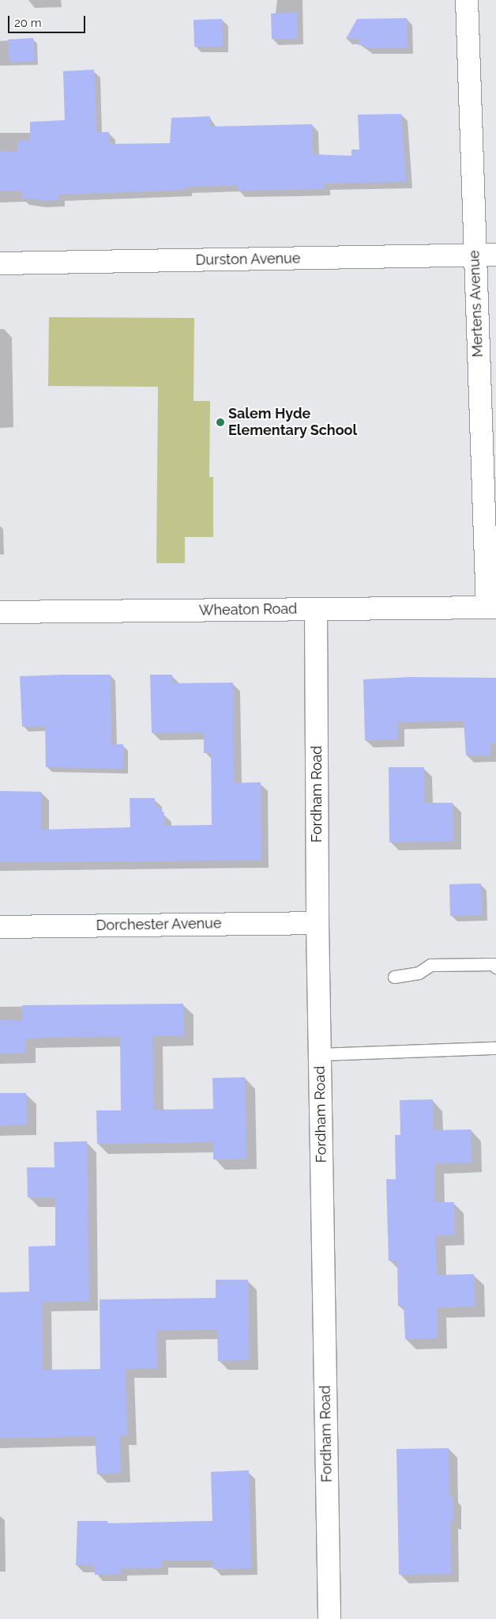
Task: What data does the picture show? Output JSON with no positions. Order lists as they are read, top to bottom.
{
  "streets": {
    "street": [
      "Durston Avenue",
      "Mertens Avenue",
      "Wheaton Road",
      "Fordham Road",
      "Dorchester Avenue"
    ]
  },
  "crossings": [
    ["Durston Avenue", "Mertens Avenue"],
    ["Mertens Avenue", "Wheaton Road"],
    ["Wheaton Road", "Fordham Road"],
    ["Fordham Road", "Dorchester Avenue"]
  ],
  "places": ["Salem Hyde Elementary School"],
  "scale_bar": "20 m"
}
